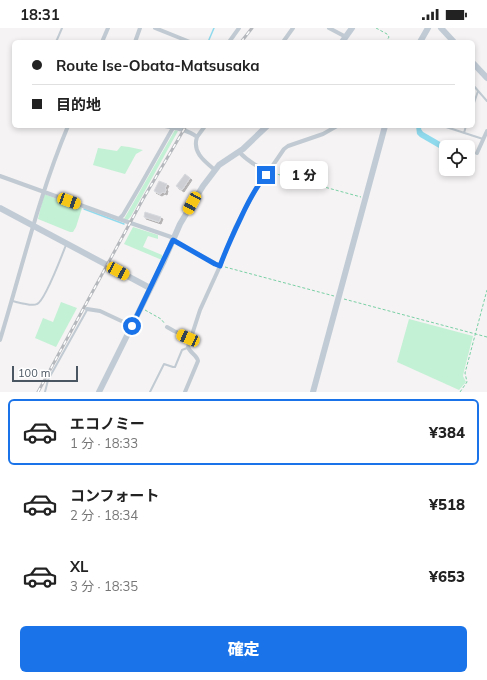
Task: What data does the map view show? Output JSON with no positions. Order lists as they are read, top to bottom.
{
  "scale_bar": "100 m",
  "page": {
    "status": "18:31",
    "banner": ["Route Ise-Obata-Matsusaka", "目的地"],
    "bubble": "1 分",
    "scale": "100 m",
    "list": [
      {
        "name": "エコノミー",
        "note": "1 分 · 18:33",
        "value": "¥384"
      },
      {
        "name": "コンフォート",
        "note": "2 分 · 18:34",
        "value": "¥518"
      },
      {
        "name": "XL",
        "note": "3 分 · 18:35",
        "value": "¥653"
      }
    ],
    "buttons": "確定"
  }
}
